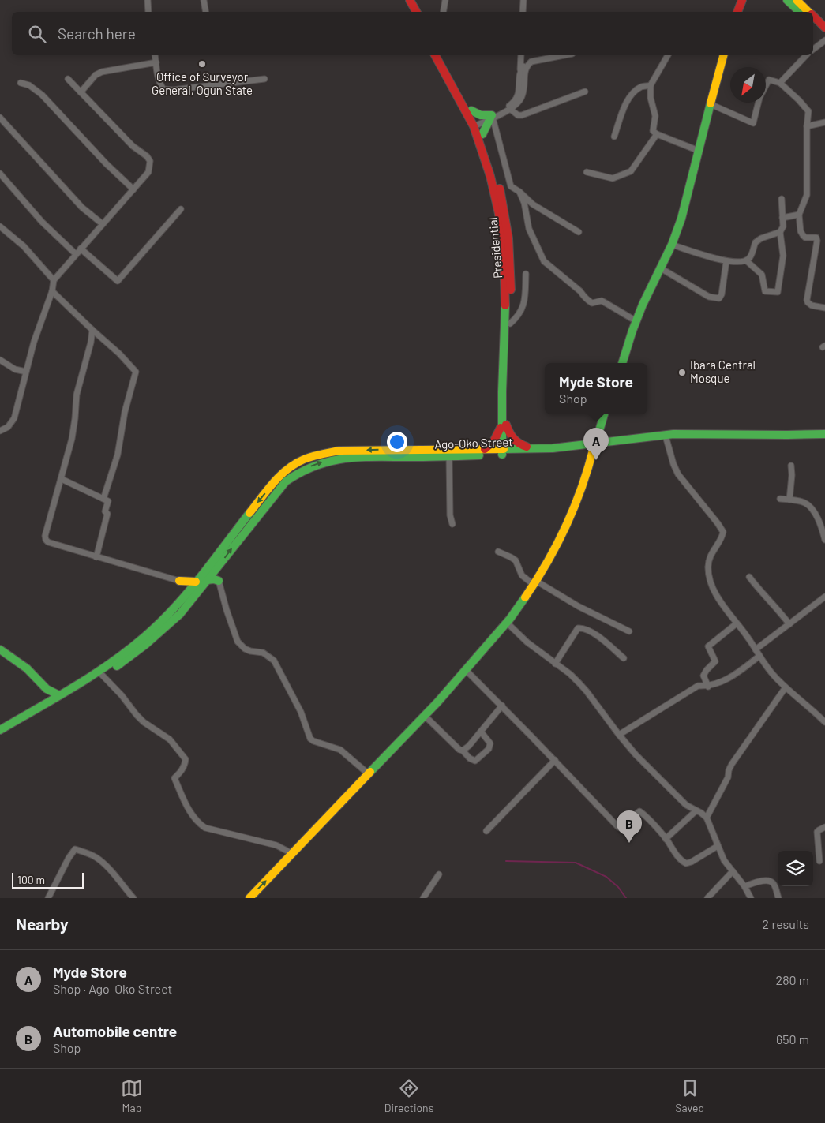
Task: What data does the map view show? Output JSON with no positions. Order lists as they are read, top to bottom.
{
  "streets": {
    "main road": ["Presidential", "Ago-Oko Street"]
  },
  "crossings": [
    ["Presidential", "Ago-Oko Street"]
  ],
  "places": ["Office of Surveyor General, Ogun State", "Ibara Central Mosque"],
  "scale_bar": "100 m",
  "north": "bottom left",
  "page": {
    "search": "Search here",
    "popup": ["Myde Store", "Shop"],
    "pins": ["A", "B"],
    "scale": "100 m",
    "heading": ["Nearby", "2 results"],
    "list": [
      {
        "mark": "A",
        "name": "Myde Store",
        "note": "Shop · Ago-Oko Street",
        "value": "280 m"
      },
      {
        "mark": "B",
        "name": "Automobile centre",
        "note": "Shop",
        "value": "650 m"
      }
    ],
    "nav": ["Map", "Directions", "Saved"]
  }
}
